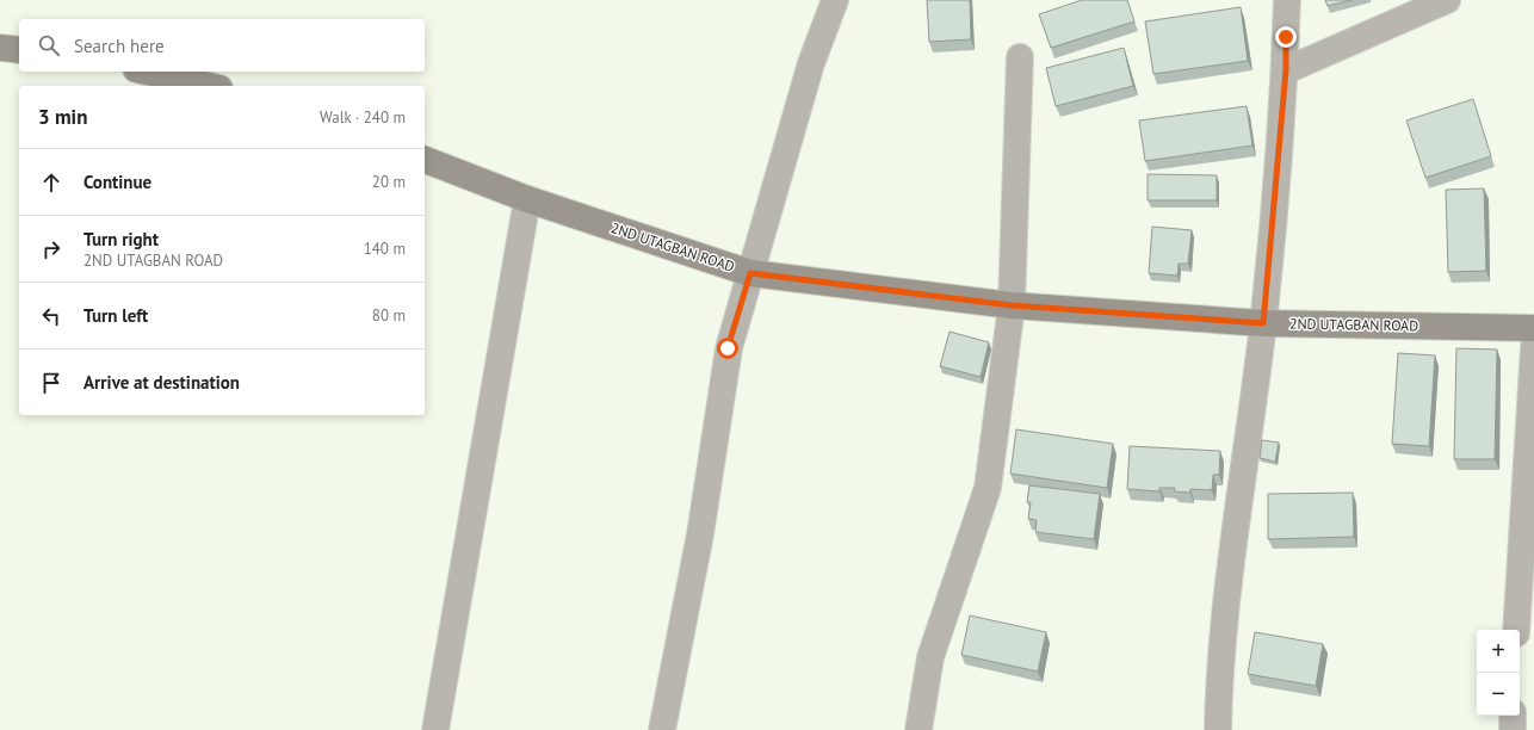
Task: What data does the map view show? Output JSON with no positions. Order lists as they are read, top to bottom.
{
  "streets": {
    "street": ["2ND UTAGBAN ROAD"]
  },
  "page": {
    "search": "Search here",
    "heading": ["3 min", "Walk · 240 m"],
    "list": [
      ["Continue", "20 m"],
      ["Turn right", "2ND UTAGBAN ROAD", "140 m"],
      ["Turn left", "80 m"],
      "Arrive at destination"
    ],
    "map_buttons": ["+", "−"]
  }
}
